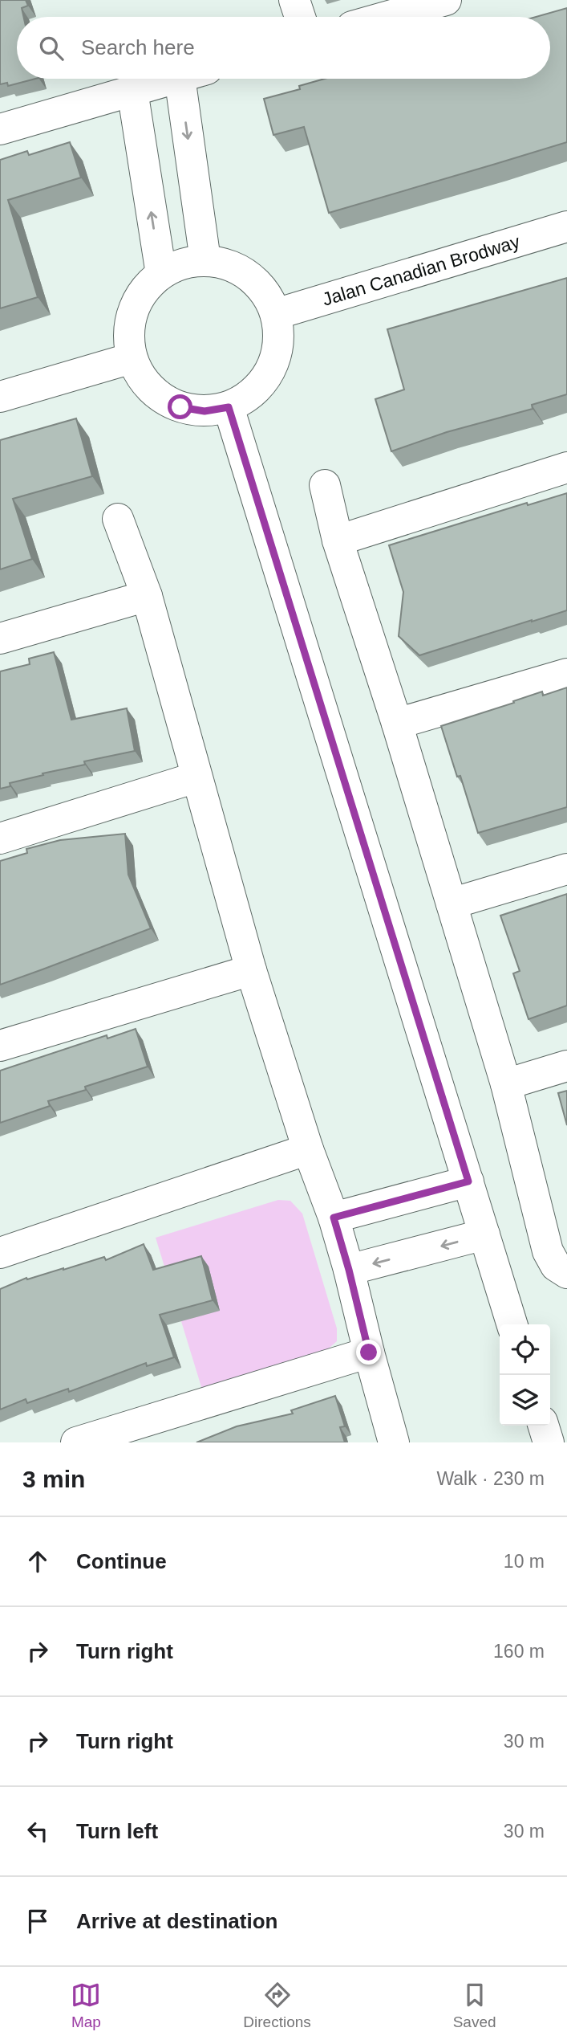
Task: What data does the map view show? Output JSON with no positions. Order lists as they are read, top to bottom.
{
  "streets": {
    "street": ["Jalan Canadian Brodway"]
  },
  "page": {
    "search": "Search here",
    "heading": ["3 min", "Walk · 230 m"],
    "list": [
      ["Continue", "10 m"],
      ["Turn right", "160 m"],
      ["Turn right", "30 m"],
      ["Turn left", "30 m"],
      "Arrive at destination"
    ],
    "nav": ["Map", "Directions", "Saved"]
  }
}
